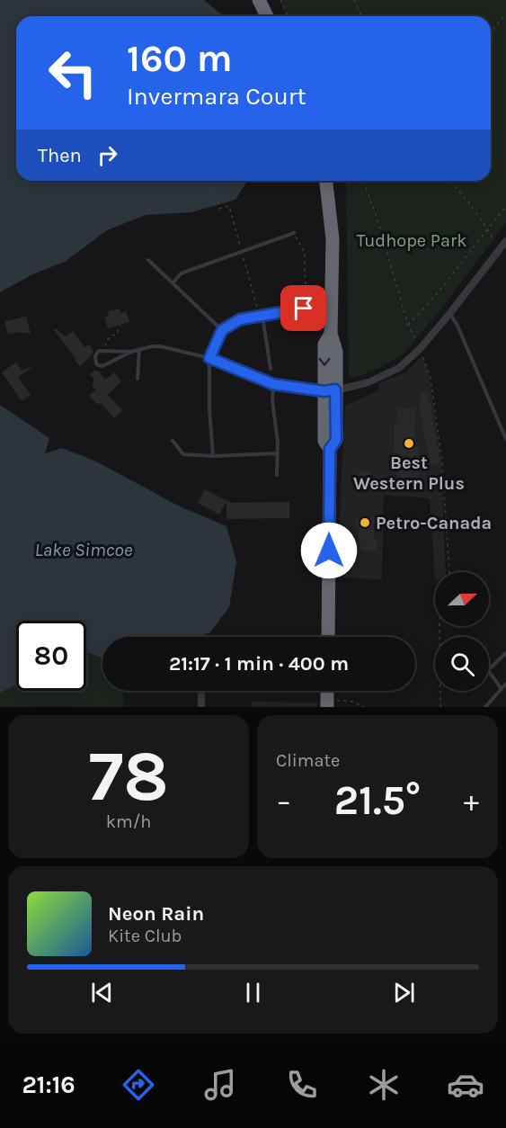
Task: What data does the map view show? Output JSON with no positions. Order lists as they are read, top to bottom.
{
  "water": ["Lake Simcoe"],
  "parks": ["Tudhope Park"],
  "places": ["Best Western Plus", "Petro-Canada"],
  "north": "right",
  "page": {
    "turn": ["160 m", "Invermara Court"],
    "then": "Then",
    "limit": "80",
    "trip": "21:17 · 1 min · 400 m",
    "tile": [
      ["78", "km/h"],
      "Climate"
    ],
    "heat": ["−", "21.5°", "+"],
    "song": ["Neon Rain", "Kite Club"],
    "tabs": "21:16"
  }
}
